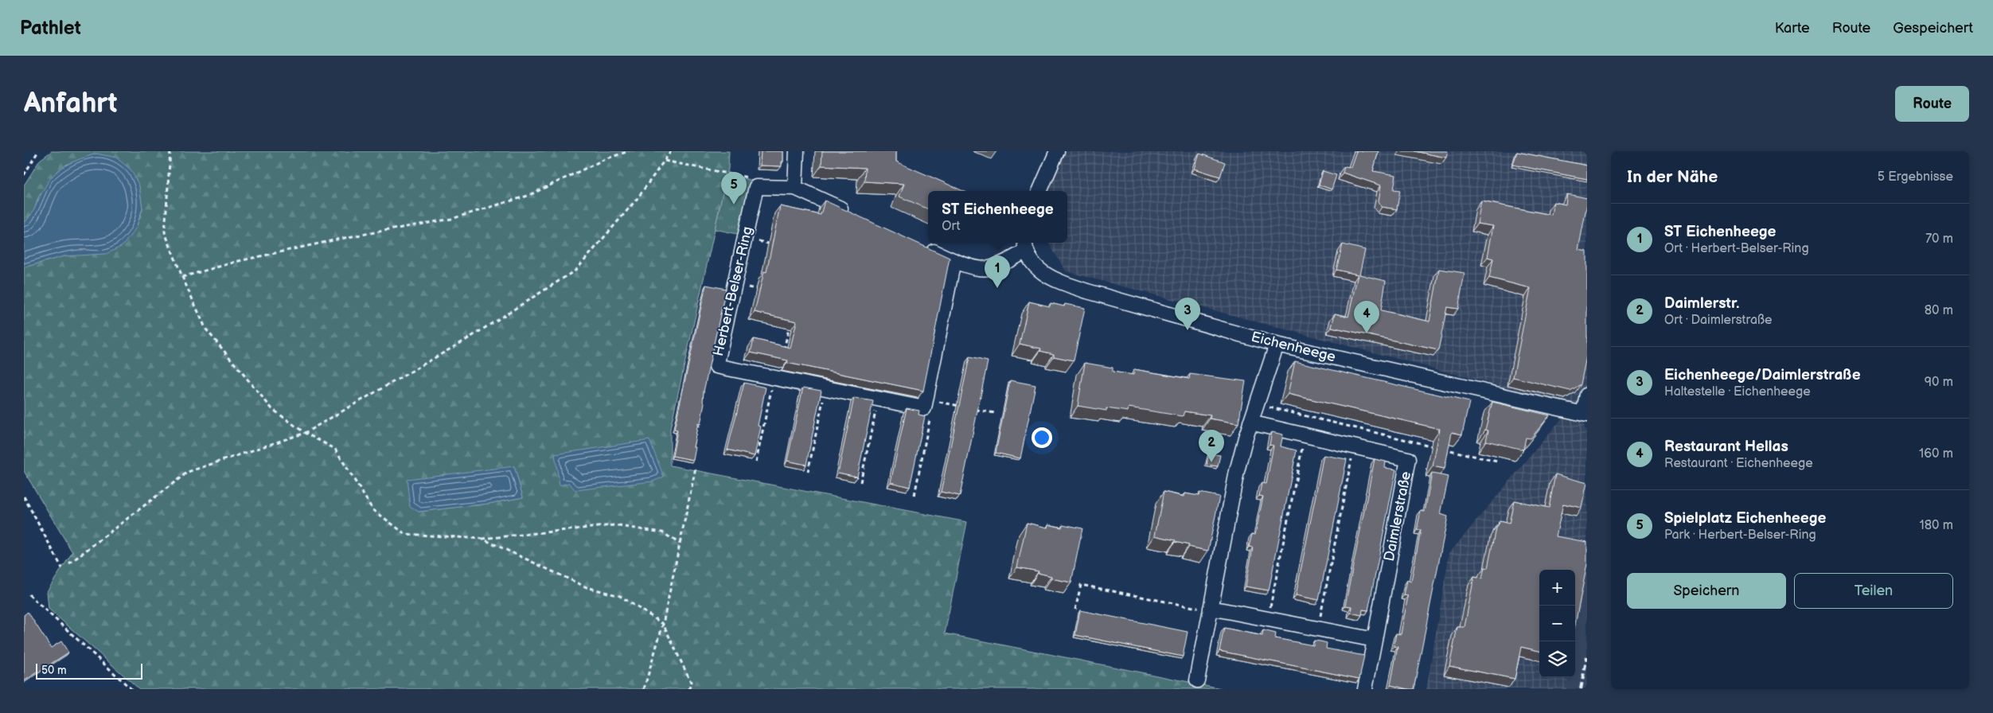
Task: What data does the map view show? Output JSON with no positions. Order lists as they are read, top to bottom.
{
  "streets": {
    "street": ["Herbert-Belser-Ring", "Eichenheege", "Daimlerstraße"]
  },
  "scale_bar": "50 m",
  "page": {
    "header": "Pathlet",
    "nav": ["Karte", "Route", "Gespeichert"],
    "buttons": [
      "Route",
      ["Speichern", "Teilen"]
    ],
    "title": "Anfahrt",
    "heading": ["In der Nähe", "5 Ergebnisse"],
    "pins": [
      "5",
      "1",
      "3",
      "4",
      "2"
    ],
    "popup": ["ST Eichenheege", "Ort"],
    "list": [
      {
        "mark": "1",
        "name": "ST Eichenheege",
        "note": "Ort · Herbert-Belser-Ring",
        "value": "70 m"
      },
      {
        "mark": "2",
        "name": "Daimlerstr.",
        "note": "Ort · Daimlerstraße",
        "value": "80 m"
      },
      {
        "mark": "3",
        "name": "Eichenheege/Daimlerstraße",
        "note": "Haltestelle · Eichenheege",
        "value": "90 m"
      },
      {
        "mark": "4",
        "name": "Restaurant Hellas",
        "note": "Restaurant · Eichenheege",
        "value": "160 m"
      },
      {
        "mark": "5",
        "name": "Spielplatz Eichenheege",
        "note": "Park · Herbert-Belser-Ring",
        "value": "180 m"
      }
    ],
    "map_buttons": ["+", "−"],
    "scale": "50 m"
  }
}
